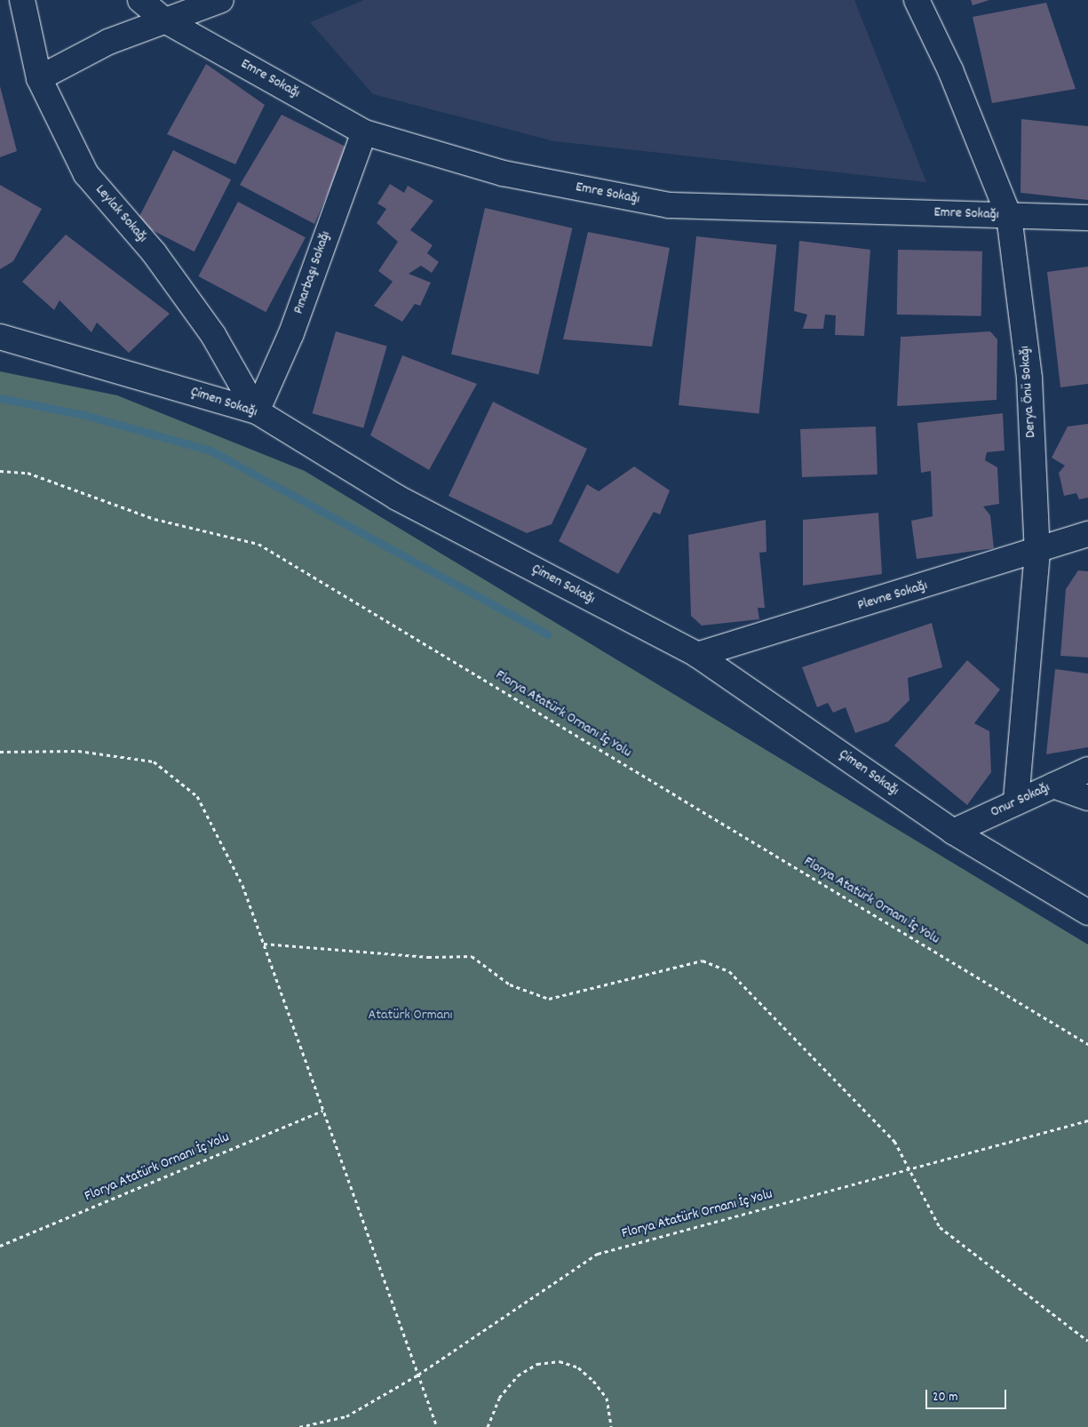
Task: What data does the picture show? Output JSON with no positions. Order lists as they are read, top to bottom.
{
  "streets": {
    "street": [
      "Emre Sokağı",
      "Leylak Sokağı",
      "Pınarbaşı Sokağı",
      "Derya Önü Sokağı",
      "Çimen Sokağı",
      "Plevne Sokağı",
      "Onur Sokağı"
    ],
    "path": ["Florya Atatürk Ornanı İç Yolu"]
  },
  "crossings": [
    ["Emre Sokağı", "Pınarbaşı Sokağı"],
    ["Emre Sokağı", "Derya Önü Sokağı"],
    ["Leylak Sokağı", "Pınarbaşı Sokağı"],
    ["Leylak Sokağı", "Çimen Sokağı"],
    ["Pınarbaşı Sokağı", "Çimen Sokağı"],
    ["Derya Önü Sokağı", "Plevne Sokağı"],
    ["Derya Önü Sokağı", "Onur Sokağı"],
    ["Çimen Sokağı", "Plevne Sokağı"],
    ["Çimen Sokağı", "Onur Sokağı"]
  ],
  "parks": ["Atatürk Ormanı"],
  "scale_bar": "20 m"
}
